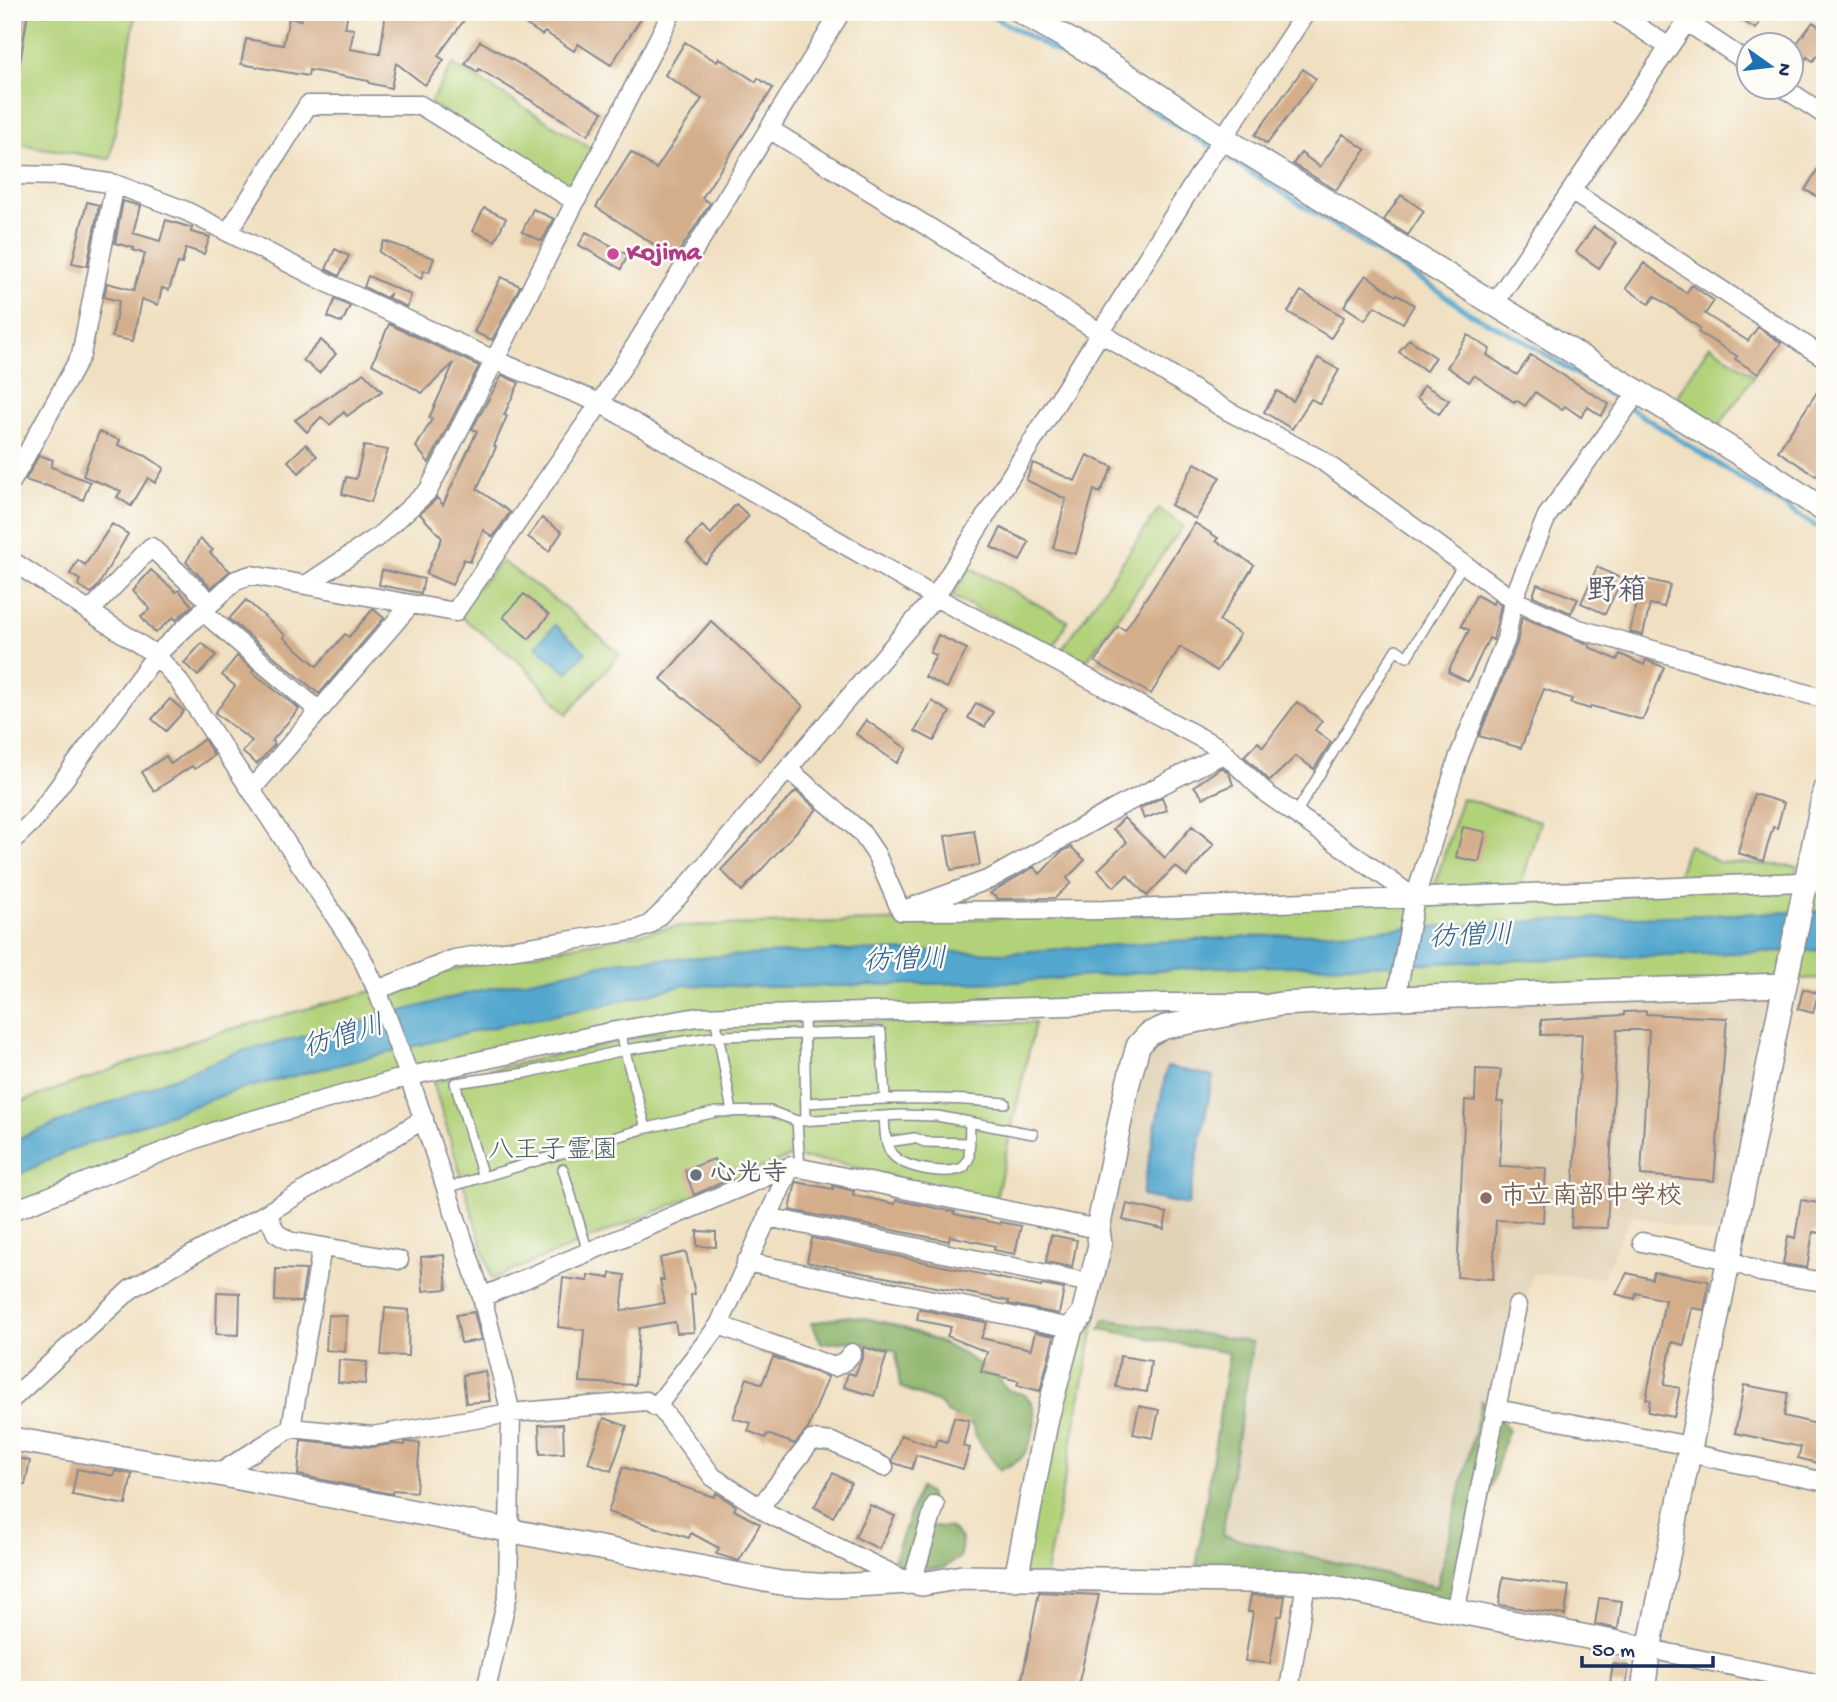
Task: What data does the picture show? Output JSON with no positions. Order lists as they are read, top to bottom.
{
  "districts": ["野箱"],
  "water": ["彷僧川"],
  "parks": ["八王子霊園"],
  "places": ["Kojima", "心光寺", "市立南部中学校"],
  "scale_bar": "50 m",
  "north": "right"
}
